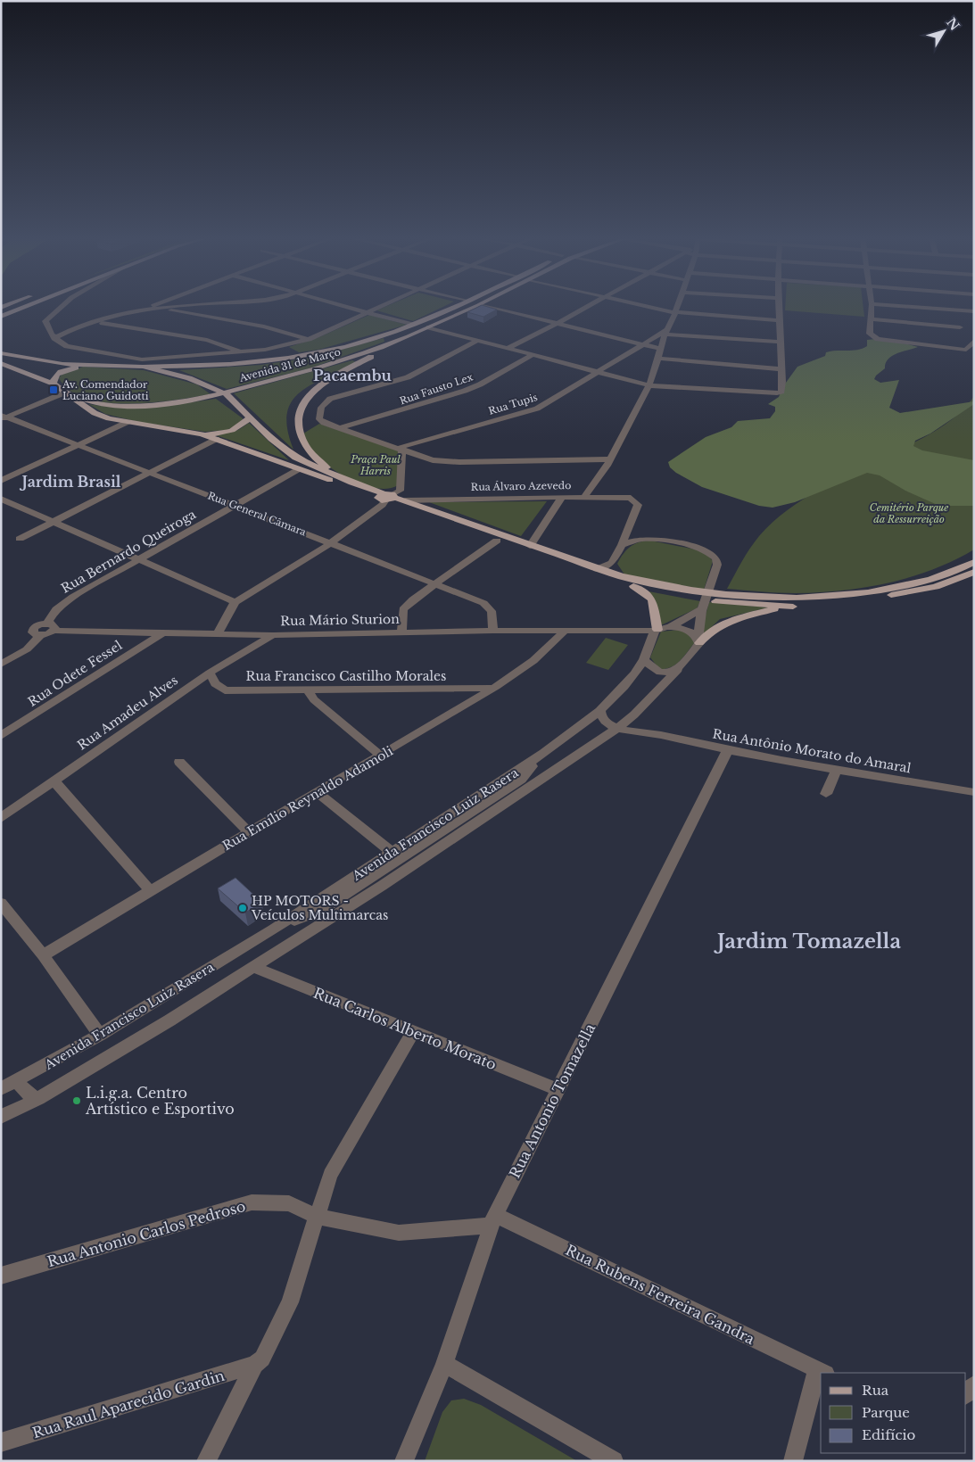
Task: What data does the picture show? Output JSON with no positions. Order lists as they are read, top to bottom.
{
  "streets": {
    "main road": ["Avenida 31 de Março"],
    "street": [
      "Rua Fausto Lex",
      "Rua Tupis",
      "Rua Álvaro Azevedo",
      "Rua General Câmara",
      "Rua Bernardo Queiroga",
      "Rua Mário Sturion",
      "Rua Odete Fessel",
      "Rua Francisco Castilho Morales",
      "Rua Amadeu Alves",
      "Rua Antônio Morato do Amaral",
      "Rua Emílio Reynaldo Adamoli",
      "Avenida Francisco Luiz Rasera",
      "Rua Carlos Alberto Morato",
      "Rua Antonio Tomazella",
      "Rua Antonio Carlos Pedroso",
      "Rua Rubens Ferreira Gandra",
      "Rua Raul Aparecido Gardin"
    ]
  },
  "crossings": [
    ["Rua General Câmara", "Rua Bernardo Queiroga"],
    ["Rua General Câmara", "Rua Mário Sturion"],
    ["Rua Bernardo Queiroga", "Rua Mário Sturion"],
    ["Rua Mário Sturion", "Rua Odete Fessel"],
    ["Rua Mário Sturion", "Rua Amadeu Alves"],
    ["Rua Mário Sturion", "Rua Emílio Reynaldo Adamoli"],
    ["Rua Mário Sturion", "Avenida Francisco Luiz Rasera"],
    ["Rua Francisco Castilho Morales", "Rua Amadeu Alves"],
    ["Rua Francisco Castilho Morales", "Rua Emílio Reynaldo Adamoli"],
    ["Rua Antônio Morato do Amaral", "Avenida Francisco Luiz Rasera"],
    ["Rua Antônio Morato do Amaral", "Rua Antonio Tomazella"],
    ["Avenida Francisco Luiz Rasera", "Rua Carlos Alberto Morato"],
    ["Rua Carlos Alberto Morato", "Rua Antonio Tomazella"],
    ["Rua Antonio Tomazella", "Rua Antonio Carlos Pedroso"],
    ["Rua Antonio Tomazella", "Rua Rubens Ferreira Gandra"],
    ["Rua Antonio Carlos Pedroso", "Rua Rubens Ferreira Gandra"]
  ],
  "districts": ["Pacaembu", "Jardim Brasil", "Jardim Tomazella"],
  "parks": ["Praça Paul Harris", "Cemitério Parque da Ressurreição"],
  "places": {
    "transit": ["Av. Comendador Luciano Guidotti"],
    "other": ["HP MOTORS - Veículos Multimarcas", "L.i.g.a. Centro Artístico e Esportivo"]
  },
  "legend": ["Rua", "Parque", "Edifício"],
  "north": "top right"
}
